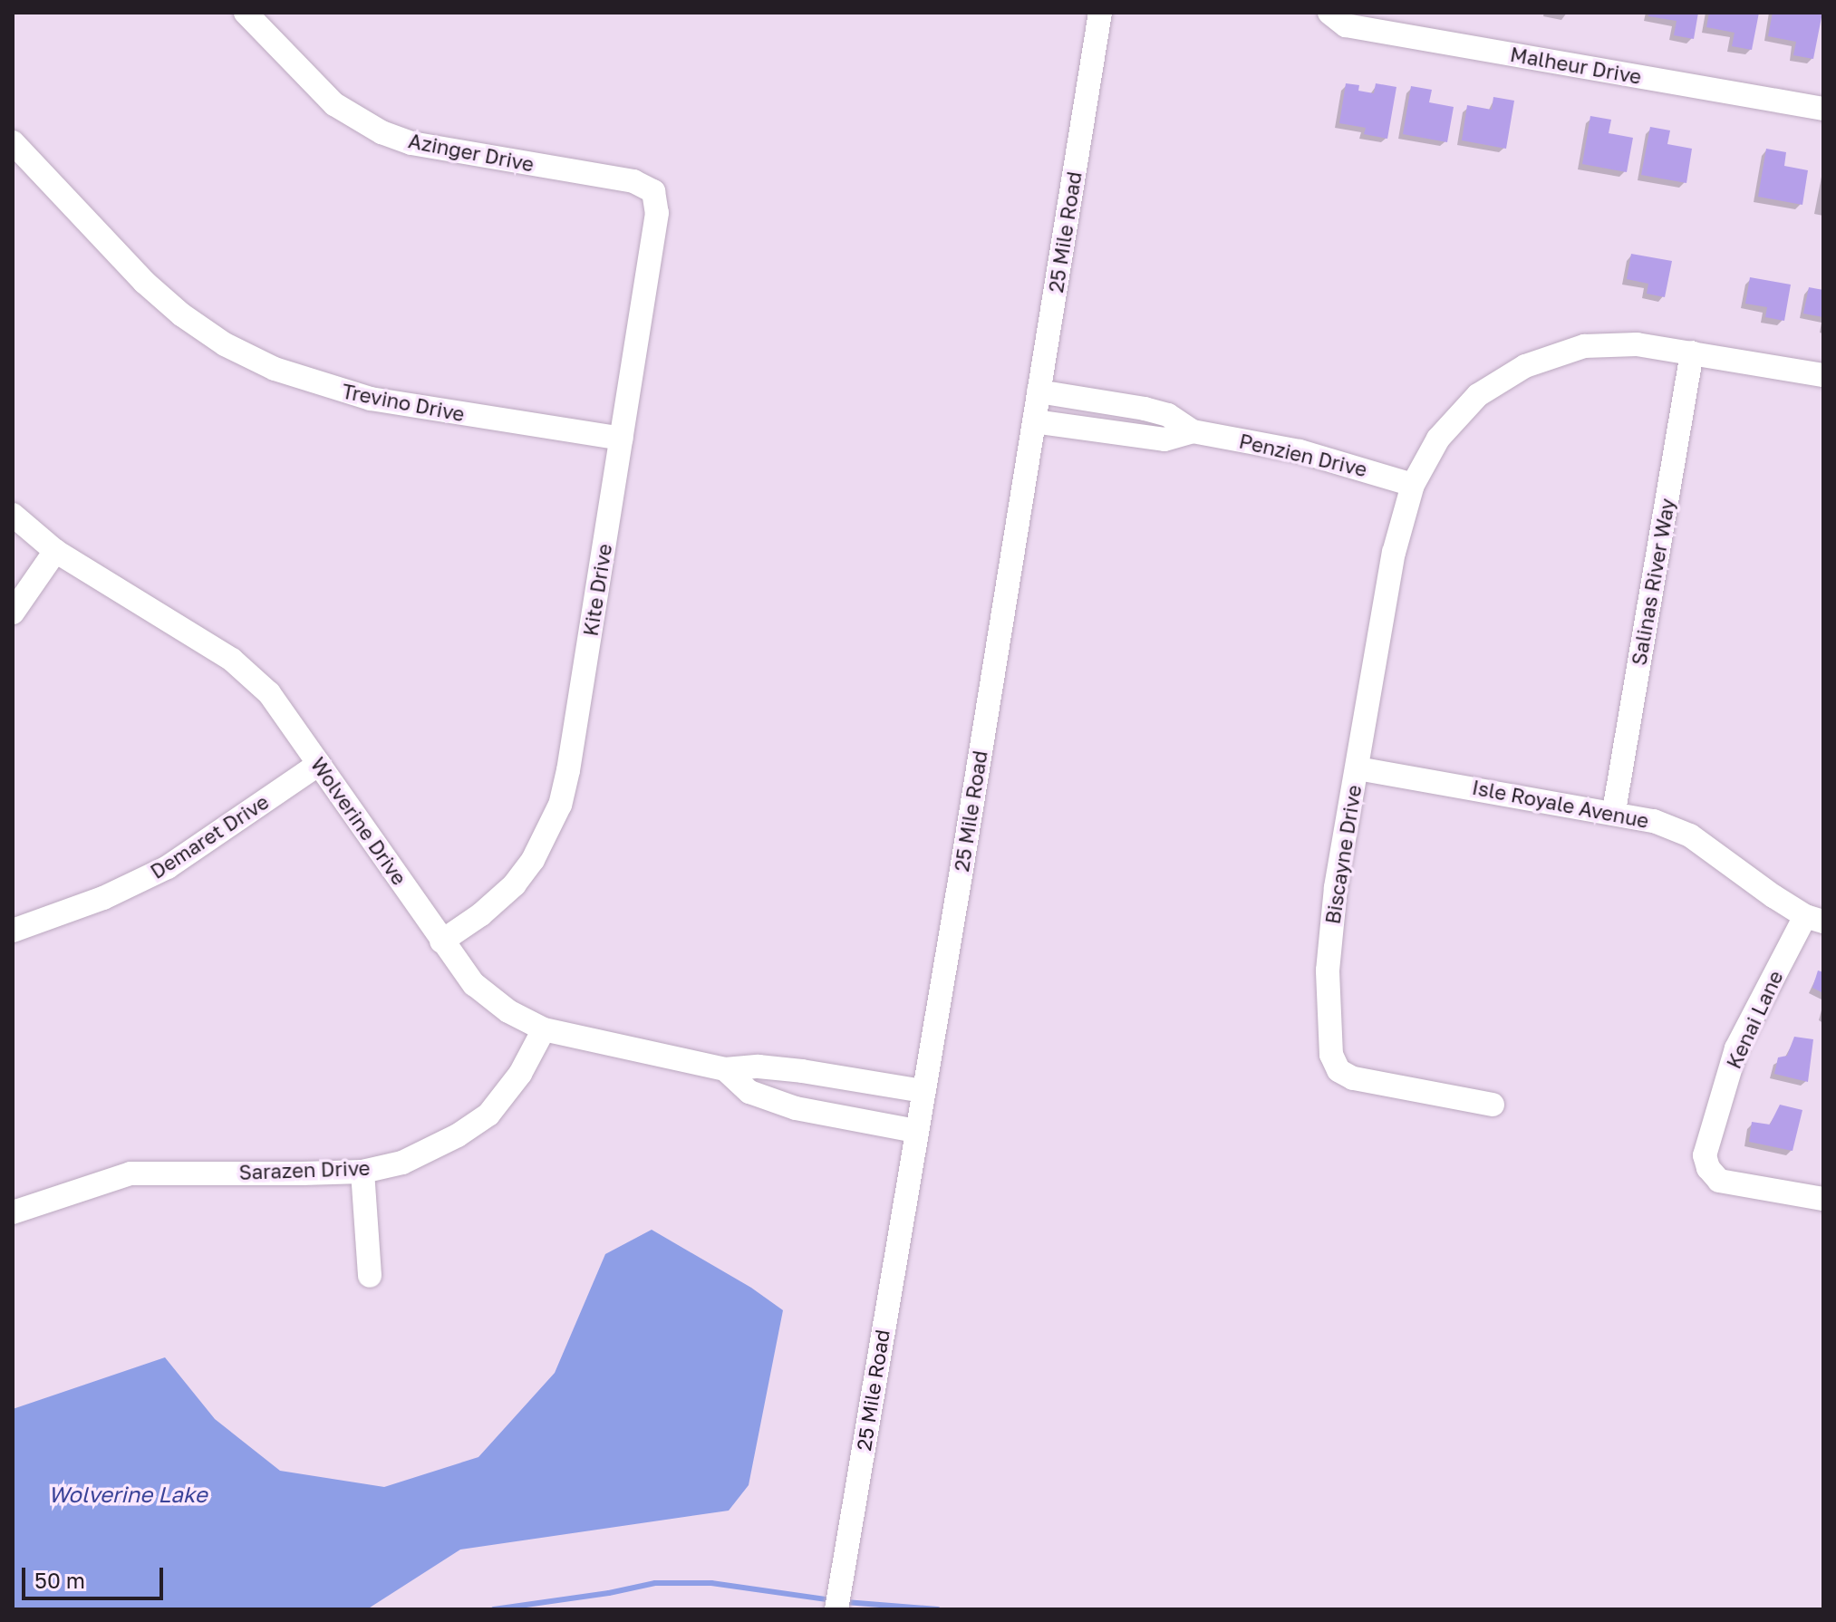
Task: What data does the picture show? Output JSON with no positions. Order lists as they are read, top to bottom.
{
  "streets": {
    "street": [
      "Malheur Drive",
      "Azinger Drive",
      "25 Mile Road",
      "Trevino Drive",
      "Penzien Drive",
      "Salinas River Way",
      "Kite Drive",
      "Isle Royale Avenue",
      "Wolverine Drive",
      "Demaret Drive",
      "Biscayne Drive",
      "Kenai Lane",
      "Sarazen Drive"
    ]
  },
  "crossings": [
    ["Azinger Drive", "Kite Drive"],
    ["25 Mile Road", "Penzien Drive"],
    ["25 Mile Road", "Wolverine Drive"],
    ["Trevino Drive", "Kite Drive"],
    ["Penzien Drive", "Biscayne Drive"],
    ["Salinas River Way", "Isle Royale Avenue"],
    ["Salinas River Way", "Biscayne Drive"],
    ["Kite Drive", "Wolverine Drive"],
    ["Isle Royale Avenue", "Biscayne Drive"],
    ["Isle Royale Avenue", "Kenai Lane"],
    ["Wolverine Drive", "Demaret Drive"],
    ["Wolverine Drive", "Sarazen Drive"]
  ],
  "water": ["Wolverine Lake"],
  "scale_bar": "50 m"
}
